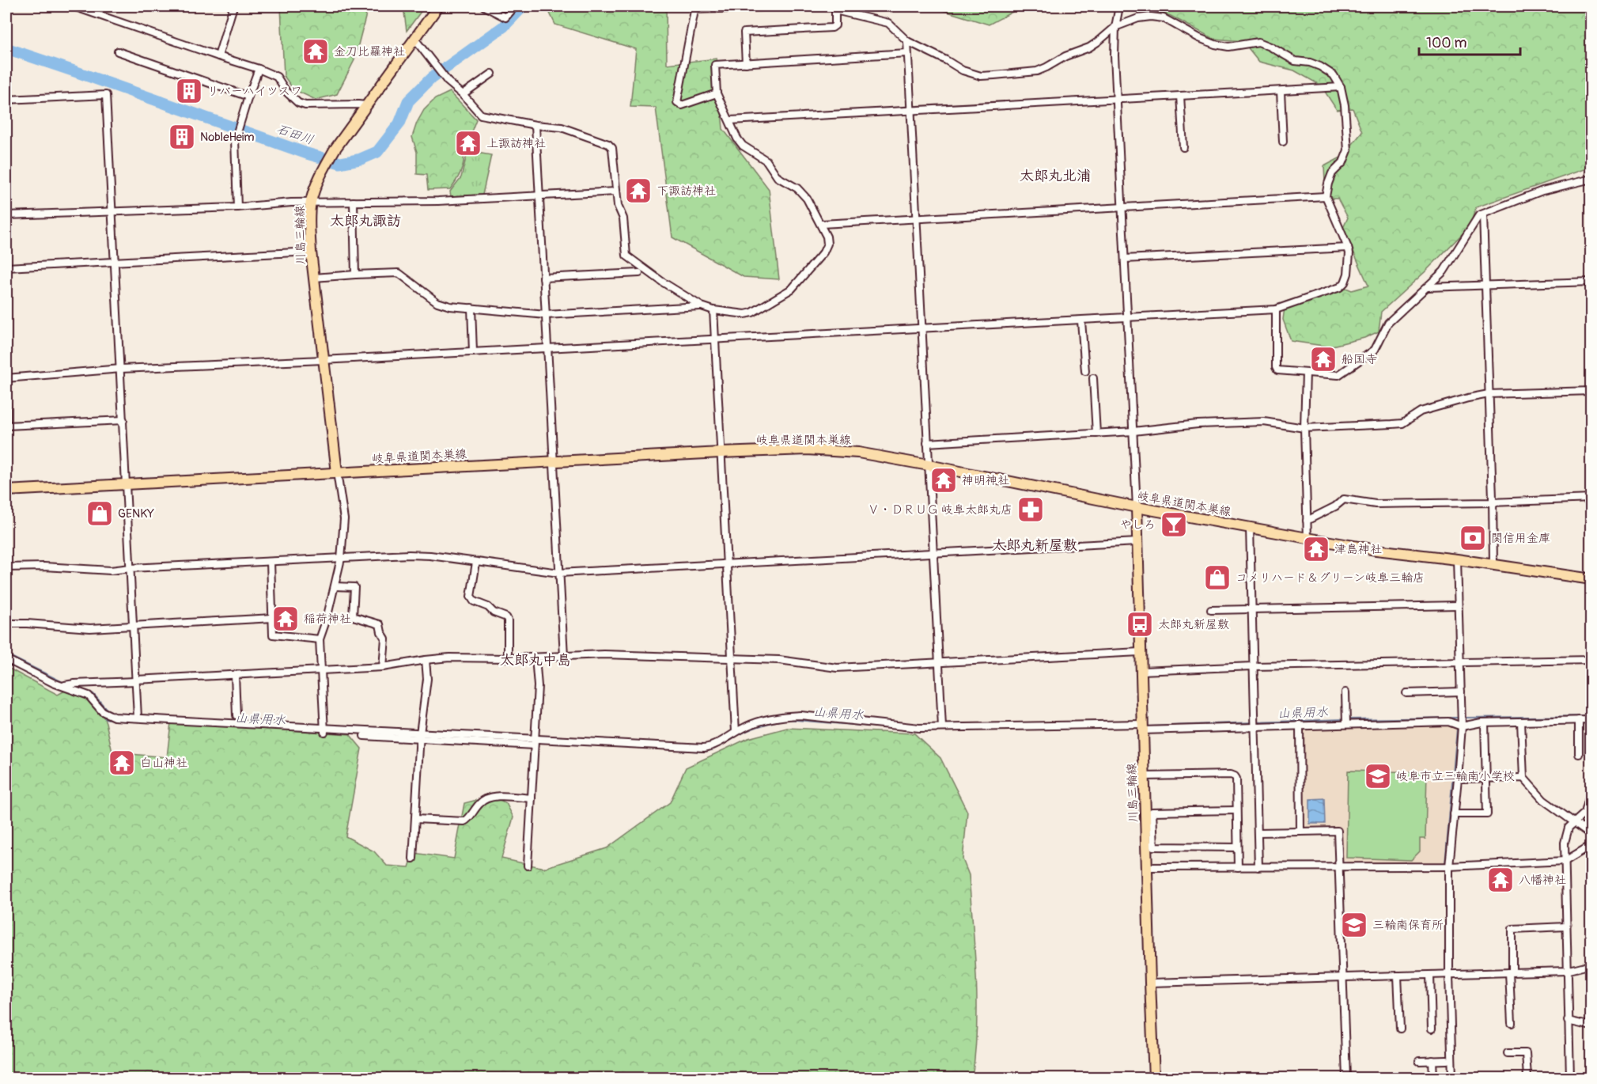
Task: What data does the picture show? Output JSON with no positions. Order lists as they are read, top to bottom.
{
  "streets": {
    "main road": ["川島三輪線", "岐阜県道関本巣線"]
  },
  "crossings": [
    ["川島三輪線", "岐阜県道関本巣線"]
  ],
  "districts": [
    "太郎丸北浦",
    "太郎丸諏訪",
    "太郎丸新屋敷",
    "太郎丸中島"
  ],
  "water": ["石田川", "山県用水"],
  "places": {
    "temple": [
      "金刀比羅神社",
      "上諏訪神社",
      "下諏訪神社",
      "船国寺",
      "神明神社",
      "津島神社",
      "稲荷神社",
      "白山神社",
      "八幡神社"
    ],
    "building": ["リバーハイツスワ", "NobleHeim"],
    "pharmacy": ["Ｖ・ＤＲＵＧ 岐阜太郎丸店"],
    "shop": ["GENKY", "コメリハード＆グリーン岐阜三輪店"],
    "bar": ["やしろ"],
    "bank": ["関信用金庫"],
    "bus stop": ["太郎丸新屋敷"],
    "school or university": ["岐阜市立三輪南小学校", "三輪南保育所"]
  },
  "scale_bar": "100 m"
}
